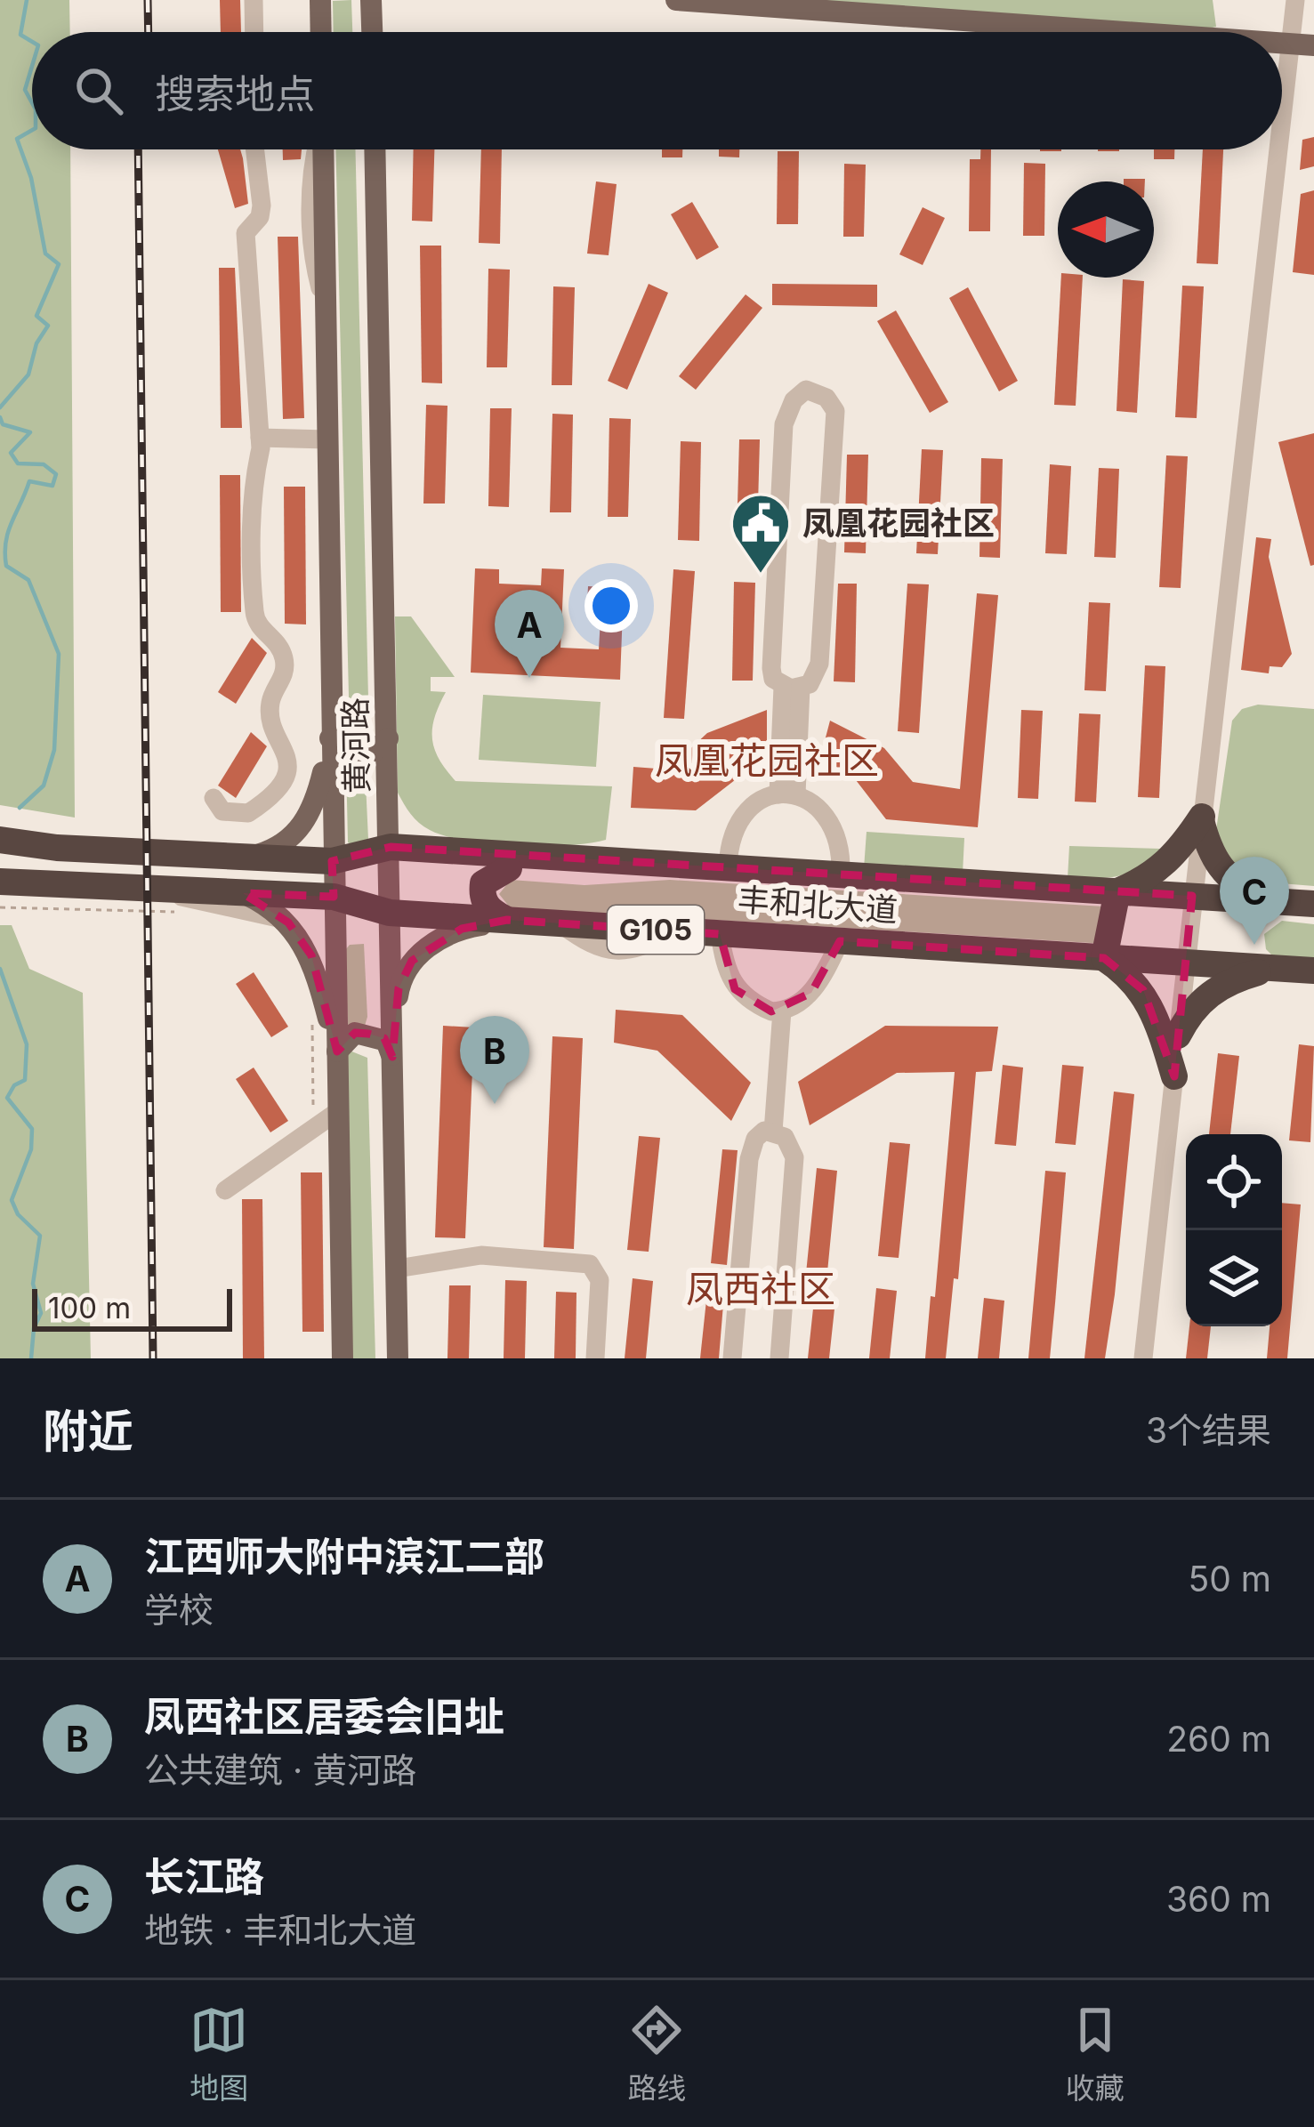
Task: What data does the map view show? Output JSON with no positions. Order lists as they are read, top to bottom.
{
  "streets": {
    "highway": ["丰和北大道", "G105"],
    "main road": ["黄河路"]
  },
  "crossings": [
    ["黄河路", "丰和北大道"]
  ],
  "districts": ["凤凰花园社区", "凤西社区"],
  "places": {
    "public building": ["凤凰花园社区"]
  },
  "scale_bar": "100 m",
  "north": "left",
  "page": {
    "search": "搜索地点",
    "pins": ["A", "C", "B"],
    "scale": "100 m",
    "heading": ["附近", "3个结果"],
    "list": [
      {
        "mark": "A",
        "name": "江西师大附中滨江二部",
        "note": "学校",
        "value": "50 m"
      },
      {
        "mark": "B",
        "name": "凤西社区居委会旧址",
        "note": "公共建筑 · 黄河路",
        "value": "260 m"
      },
      {
        "mark": "C",
        "name": "长江路",
        "note": "地铁 · 丰和北大道",
        "value": "360 m"
      }
    ],
    "nav": ["地图", "路线", "收藏"]
  }
}
